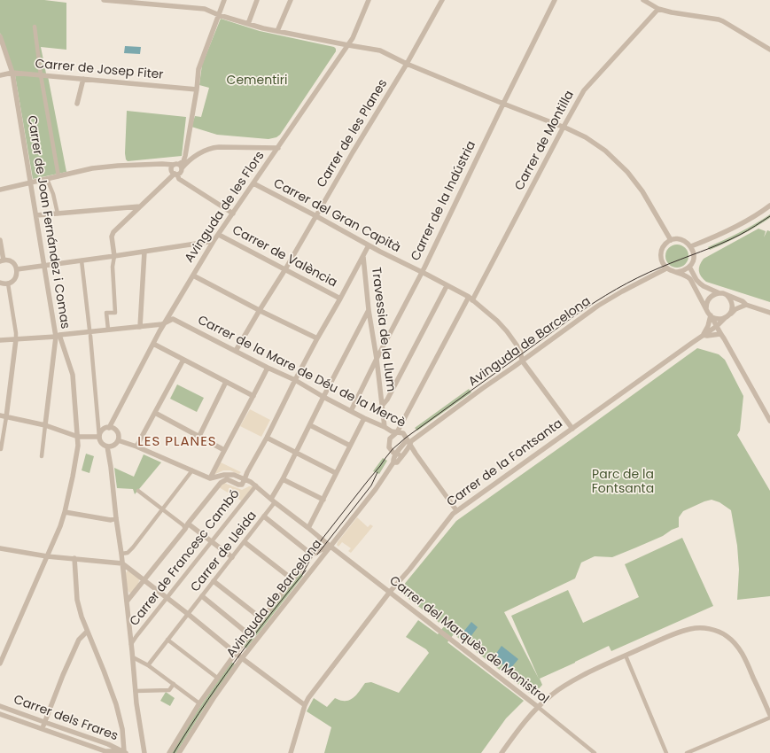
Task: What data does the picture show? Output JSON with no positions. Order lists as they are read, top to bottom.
{
  "streets": {
    "street": [
      "Carrer de Josep Fiter",
      "Carrer de les Planes",
      "Carrer de Montilla",
      "Carrer de la Indústria",
      "Avinguda de les Flors",
      "Carrer del Gran Capità",
      "Carrer de Joan Fernández i Comas",
      "Carrer de València",
      "Travessia de la Llum",
      "Avinguda de Barcelona",
      "Carrer de la Mare de Déu de la Mercè",
      "Carrer de la Fontsanta",
      "Carrer de Lleida",
      "Carrer de Francesc Cambó",
      "Carrer del Marquès de Monistrol",
      "Carrer dels Frares"
    ]
  },
  "crossings": [
    ["Carrer de Josep Fiter", "Carrer de Joan Fernández i Comas"],
    ["Carrer de les Planes", "Carrer del Gran Capità"],
    ["Carrer de les Planes", "Carrer de València"],
    ["Carrer de les Planes", "Carrer de la Mare de Déu de la Mercè"],
    ["Carrer de Montilla", "Carrer del Gran Capità"],
    ["Carrer de Montilla", "Avinguda de Barcelona"],
    ["Carrer de Montilla", "Carrer de la Mare de Déu de la Mercè"],
    ["Carrer de la Indústria", "Carrer del Gran Capità"],
    ["Carrer de la Indústria", "Travessia de la Llum"],
    ["Carrer de la Indústria", "Carrer de la Mare de Déu de la Mercè"],
    ["Avinguda de les Flors", "Carrer del Gran Capità"],
    ["Avinguda de les Flors", "Carrer de València"],
    ["Avinguda de les Flors", "Carrer de la Mare de Déu de la Mercè"],
    ["Carrer del Gran Capità", "Avinguda de Barcelona"],
    ["Carrer del Gran Capità", "Carrer de la Fontsanta"],
    ["Travessia de la Llum", "Carrer de la Mare de Déu de la Mercè"],
    ["Avinguda de Barcelona", "Carrer de la Mare de Déu de la Mercè"],
    ["Avinguda de Barcelona", "Carrer del Marquès de Monistrol"],
    ["Carrer de la Mare de Déu de la Mercè", "Carrer de la Fontsanta"],
    ["Carrer de la Fontsanta", "Carrer del Marquès de Monistrol"],
    ["Carrer de Lleida", "Carrer del Marquès de Monistrol"],
    ["Carrer de Francesc Cambó", "Carrer del Marquès de Monistrol"]
  ],
  "districts": ["LES PLANES"],
  "parks": ["Cementiri", "Parc de la Fontsanta"]
}
